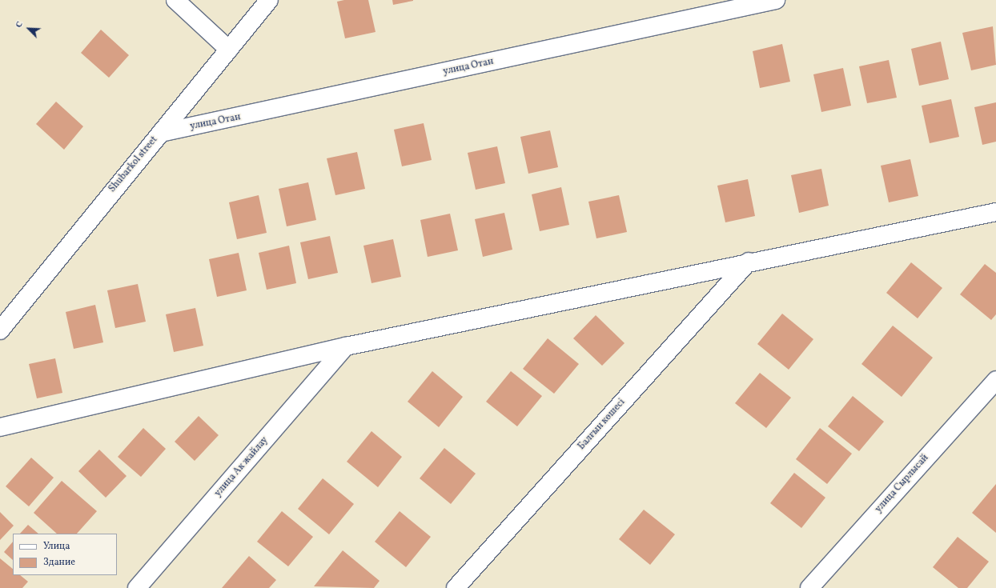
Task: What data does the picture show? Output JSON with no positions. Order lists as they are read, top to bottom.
{
  "streets": {
    "street": [
      "улица Отан",
      "Shubarkol street",
      "Балғын көшесі",
      "улица Ак жайлау",
      "улица Сырлысай"
    ]
  },
  "crossings": [
    ["улица Отан", "Shubarkol street"]
  ],
  "legend": ["Улица", "Здание"],
  "north": "top left"
}
